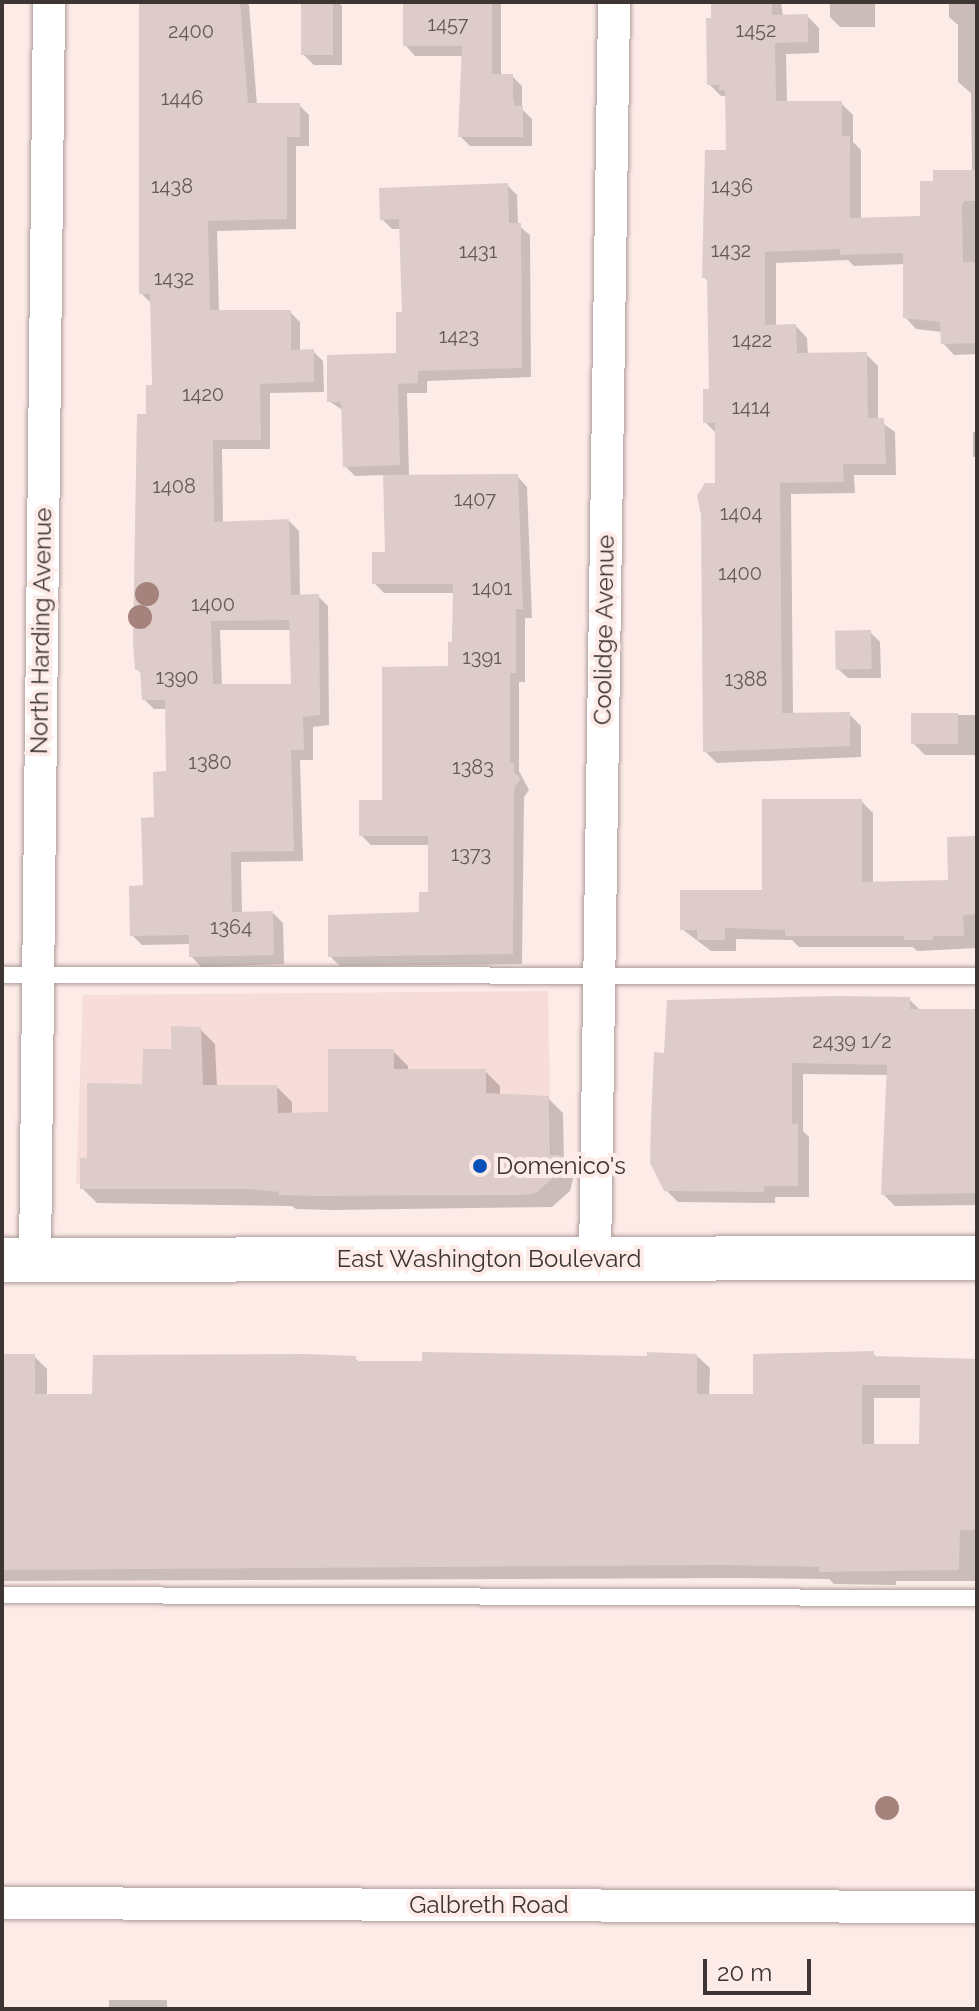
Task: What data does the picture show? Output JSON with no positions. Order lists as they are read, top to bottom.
{
  "streets": {
    "main road": ["East Washington Boulevard"],
    "street": ["Coolidge Avenue", "North Harding Avenue", "Galbreth Road"]
  },
  "crossings": [
    ["Coolidge Avenue", "East Washington Boulevard"],
    ["North Harding Avenue", "East Washington Boulevard"]
  ],
  "places": ["Domenico's"],
  "house_numbers": [
    "1457",
    "1452",
    "2400",
    "1446",
    "1438",
    "1436",
    "1432",
    "1431",
    "1432",
    "1423",
    "1422",
    "1420",
    "1414",
    "1408",
    "1407",
    "1404",
    "1400",
    "1401",
    "1400",
    "1391",
    "1390",
    "1388",
    "1380",
    "1383",
    "1373",
    "1364",
    "2439 1/2"
  ],
  "scale_bar": "20 m"
}
